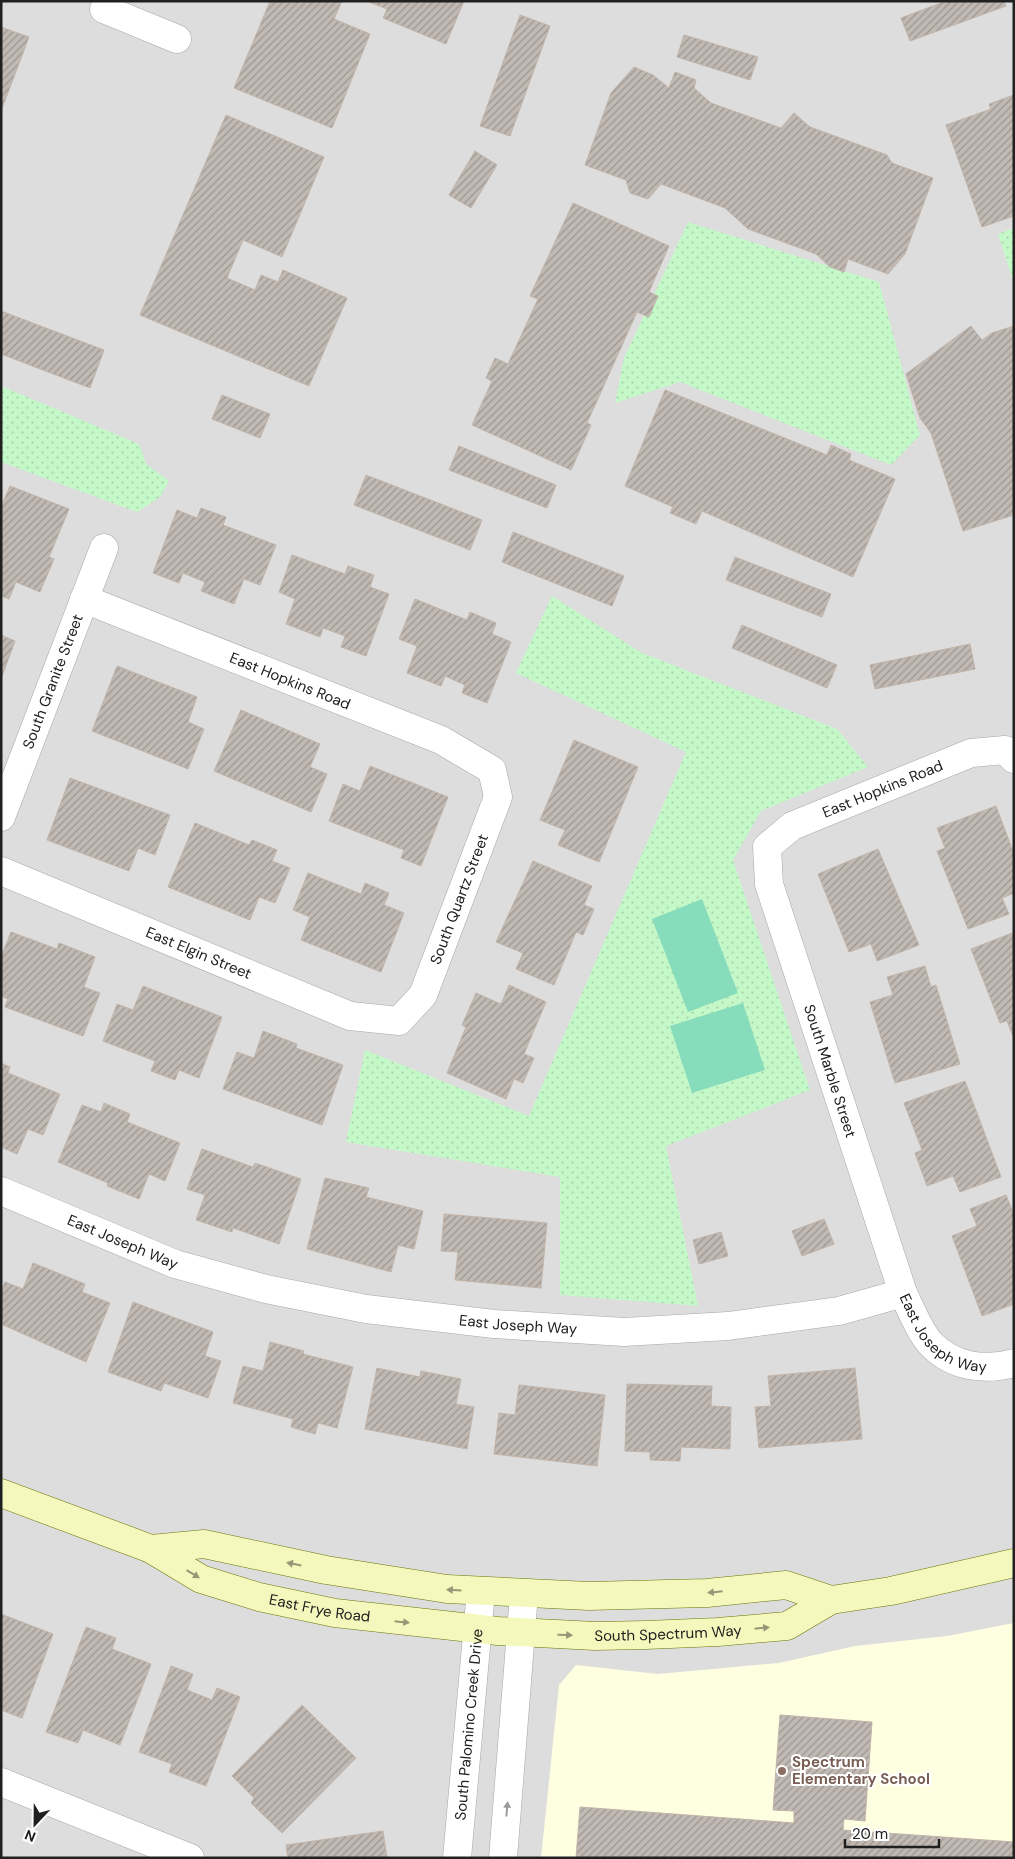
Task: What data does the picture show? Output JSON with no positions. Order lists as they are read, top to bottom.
{
  "streets": {
    "street": [
      "East Hopkins Road",
      "South Granite Street",
      "South Quartz Street",
      "East Elgin Street",
      "South Marble Street",
      "East Joseph Way",
      "East Frye Road",
      "South Spectrum Way",
      "South Palomino Creek Drive"
    ]
  },
  "crossings": [
    ["East Hopkins Road", "South Granite Street"],
    ["East Hopkins Road", "South Quartz Street"],
    ["East Hopkins Road", "South Marble Street"],
    ["South Quartz Street", "East Elgin Street"],
    ["South Marble Street", "East Joseph Way"],
    ["East Frye Road", "South Spectrum Way"],
    ["East Frye Road", "South Palomino Creek Drive"],
    ["South Spectrum Way", "South Palomino Creek Drive"]
  ],
  "places": ["Spectrum Elementary School"],
  "scale_bar": "20 m",
  "north": "bottom"
}
